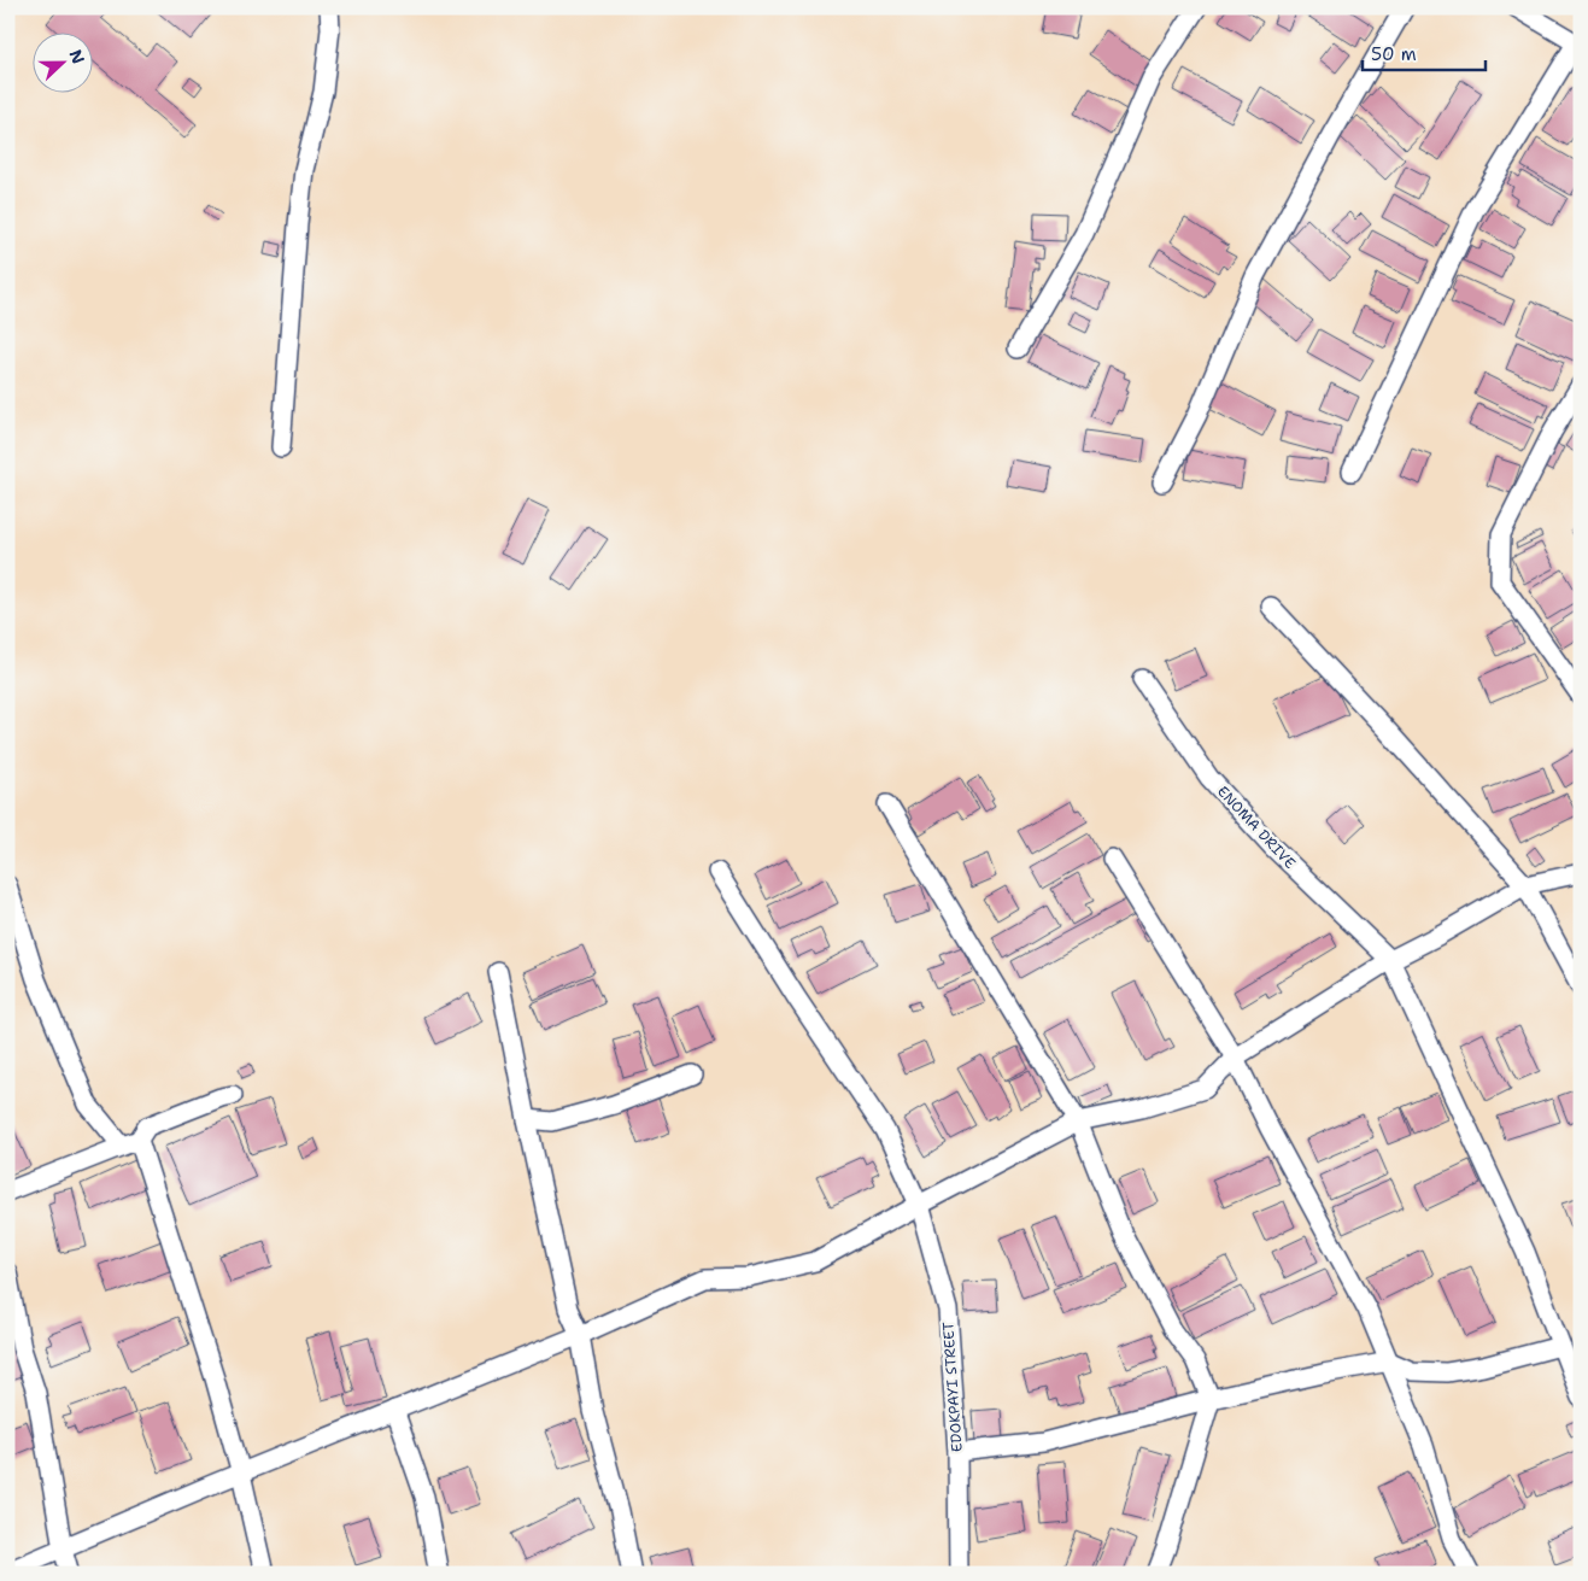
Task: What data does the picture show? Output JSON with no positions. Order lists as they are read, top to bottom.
{
  "streets": {
    "street": ["ENOMA DRIVE", "EDOKPAYI STREET"]
  },
  "scale_bar": "50 m",
  "north": "right"
}
